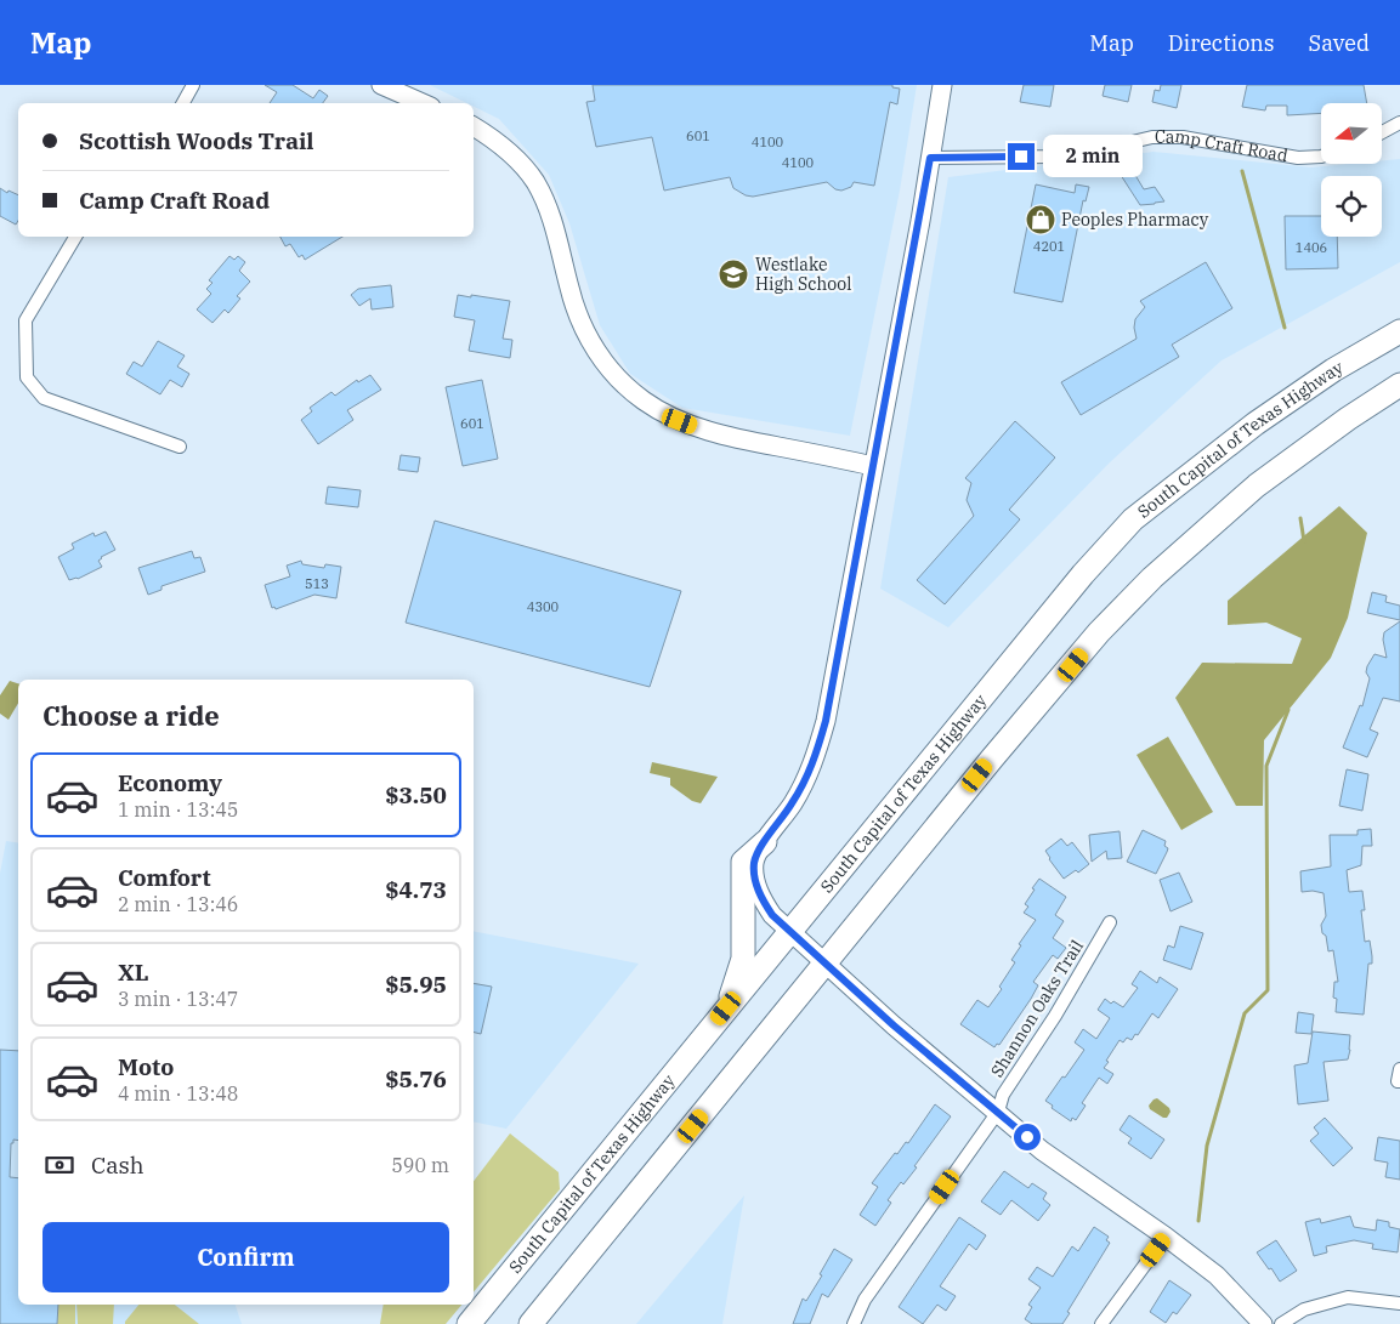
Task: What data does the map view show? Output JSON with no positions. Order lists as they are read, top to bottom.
{
  "streets": {
    "highway": ["South Capital of Texas Highway"],
    "street": ["Camp Craft Road", "Shannon Oaks Trail"]
  },
  "places": {
    "shop": ["Peoples Pharmacy"],
    "school or university": ["Westlake High School"]
  },
  "house_numbers": [
    "601",
    "4100",
    "4100",
    "4201",
    "1406",
    "601",
    "513",
    "4300"
  ],
  "north": "left",
  "page": {
    "header": "Map",
    "nav": ["Map", "Directions", "Saved"],
    "banner": ["Scottish Woods Trail", "Camp Craft Road"],
    "bubble": "2 min",
    "heading": "Choose a ride",
    "list": [
      {
        "name": "Economy",
        "note": "1 min · 13:45",
        "value": "$3.50"
      },
      {
        "name": "Comfort",
        "note": "2 min · 13:46",
        "value": "$4.73"
      },
      {
        "name": "XL",
        "note": "3 min · 13:47",
        "value": "$5.95"
      },
      {
        "name": "Moto",
        "note": "4 min · 13:48",
        "value": "$5.76"
      }
    ],
    "pay": ["Cash", "590 m"],
    "buttons": "Confirm"
  }
}
